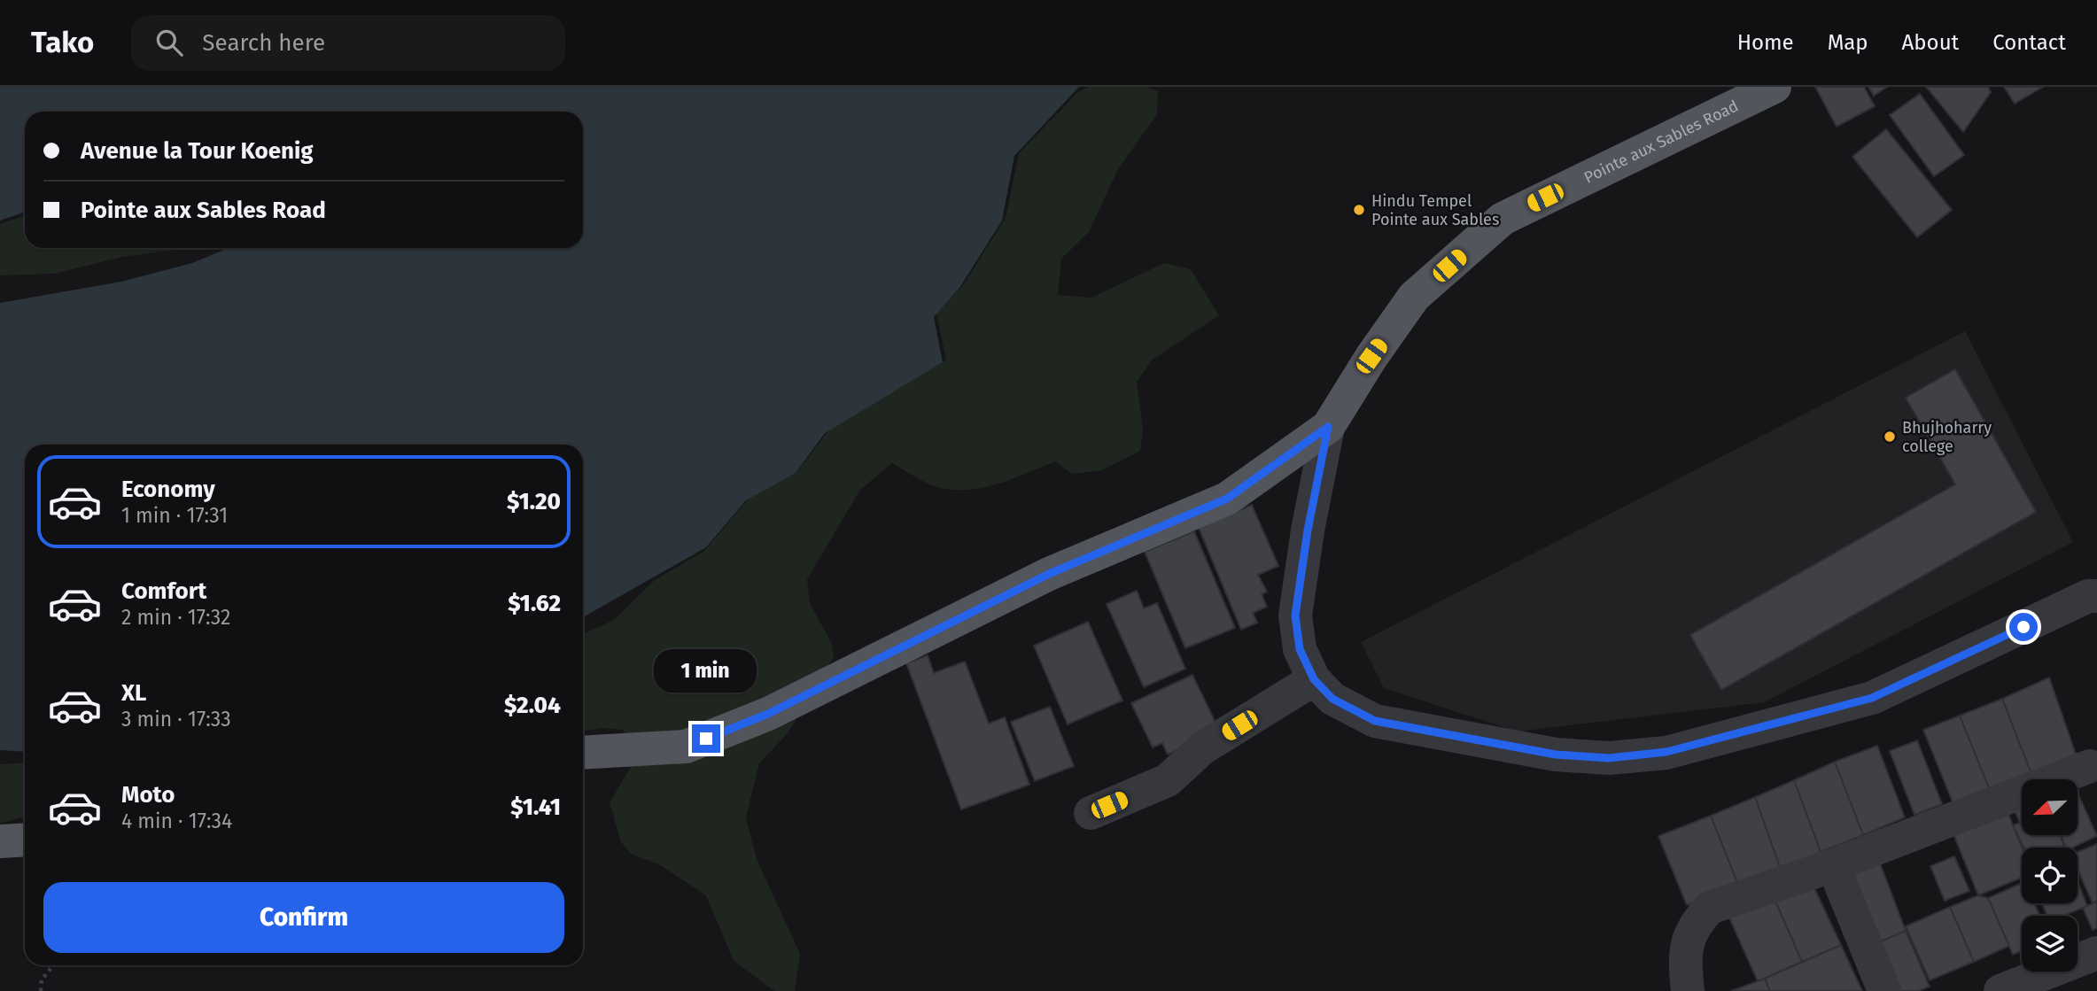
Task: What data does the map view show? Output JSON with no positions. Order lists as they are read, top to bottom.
{
  "streets": {
    "main road": ["Pointe aux Sables Road"]
  },
  "places": ["Hindu Tempel Pointe aux Sables", "Bhujhoharry college"],
  "north": "bottom left",
  "page": {
    "header": "Tako",
    "search": "Search here",
    "nav": [
      "Home",
      "Map",
      "About",
      "Contact"
    ],
    "banner": ["Avenue la Tour Koenig", "Pointe aux Sables Road"],
    "list": [
      {
        "name": "Economy",
        "note": "1 min · 17:31",
        "value": "$1.20"
      },
      {
        "name": "Comfort",
        "note": "2 min · 17:32",
        "value": "$1.62"
      },
      {
        "name": "XL",
        "note": "3 min · 17:33",
        "value": "$2.04"
      },
      {
        "name": "Moto",
        "note": "4 min · 17:34",
        "value": "$1.41"
      }
    ],
    "bubble": "1 min",
    "buttons": "Confirm"
  }
}
